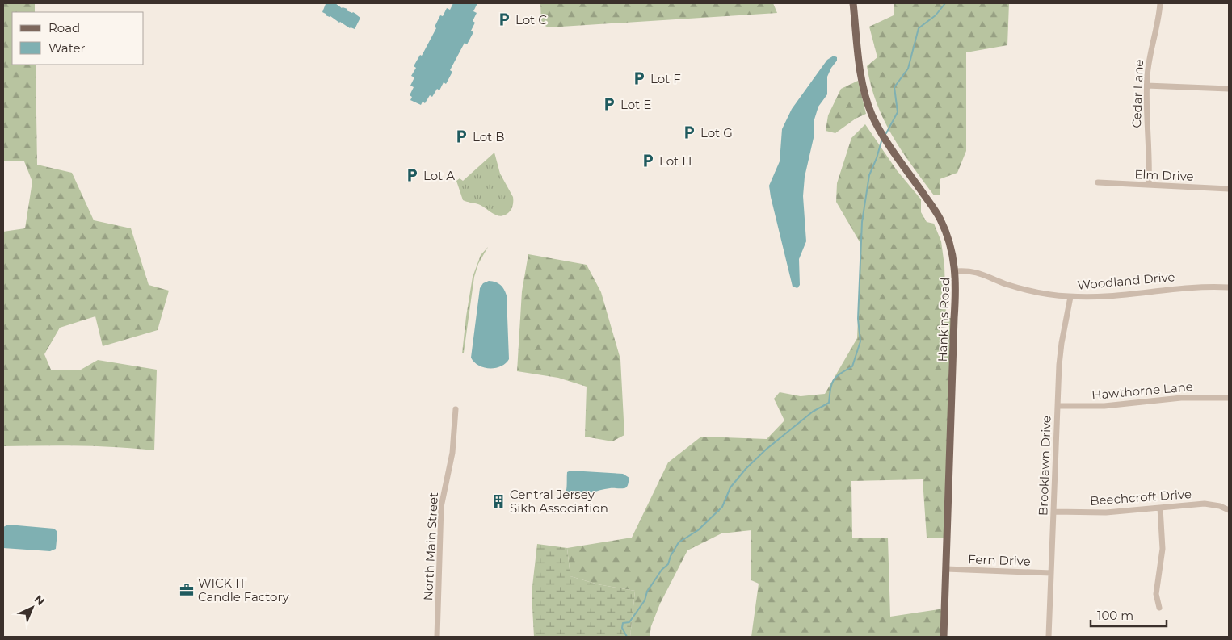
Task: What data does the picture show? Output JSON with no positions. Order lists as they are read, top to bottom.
{
  "streets": {
    "main road": ["Hankins Road"],
    "street": [
      "Cedar Lane",
      "Elm Drive",
      "Woodland Drive",
      "Hawthorne Lane",
      "Brooklawn Drive",
      "Beechcroft Drive",
      "North Main Street",
      "Fern Drive"
    ]
  },
  "crossings": [
    ["Cedar Lane", "Elm Drive"],
    ["Woodland Drive", "Hankins Road"],
    ["Woodland Drive", "Brooklawn Drive"],
    ["Hankins Road", "Fern Drive"],
    ["Hawthorne Lane", "Brooklawn Drive"],
    ["Brooklawn Drive", "Beechcroft Drive"],
    ["Brooklawn Drive", "Fern Drive"]
  ],
  "places": {
    "parking": [
      "Lot C",
      "Lot F",
      "Lot E",
      "Lot G",
      "Lot B",
      "Lot H",
      "Lot A"
    ],
    "building": ["Central Jersey Sikh Association"],
    "office": ["WICK IT Candle Factory"]
  },
  "legend": ["Road", "Water"],
  "scale_bar": "100 m",
  "north": "top right"
}
